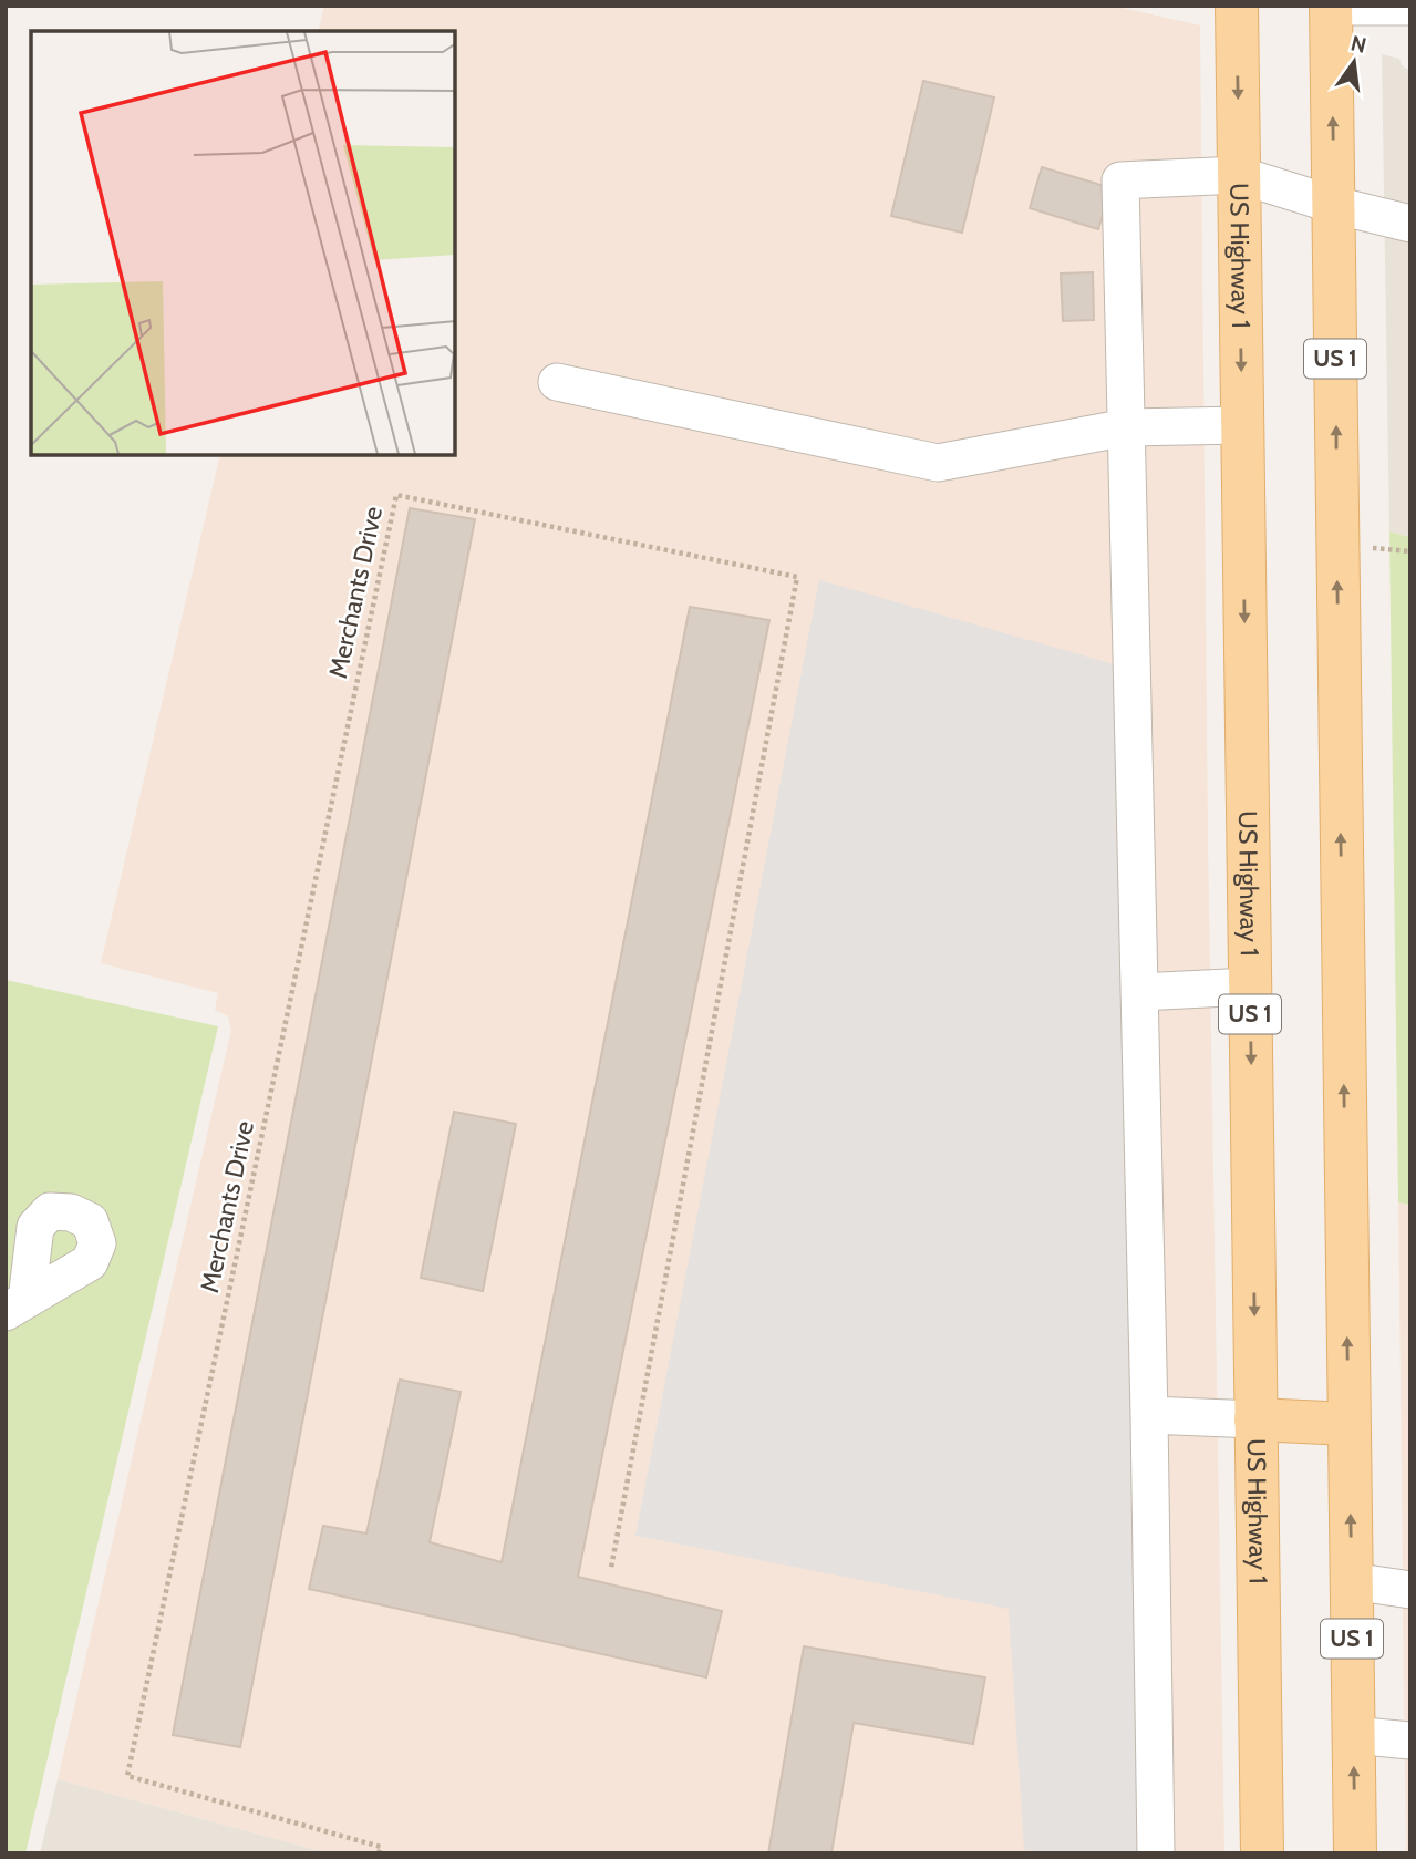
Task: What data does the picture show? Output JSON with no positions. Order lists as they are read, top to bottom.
{
  "streets": {
    "main road": ["US Highway 1", "US 1"],
    "path": ["Merchants Drive"]
  },
  "north": "top"
}
